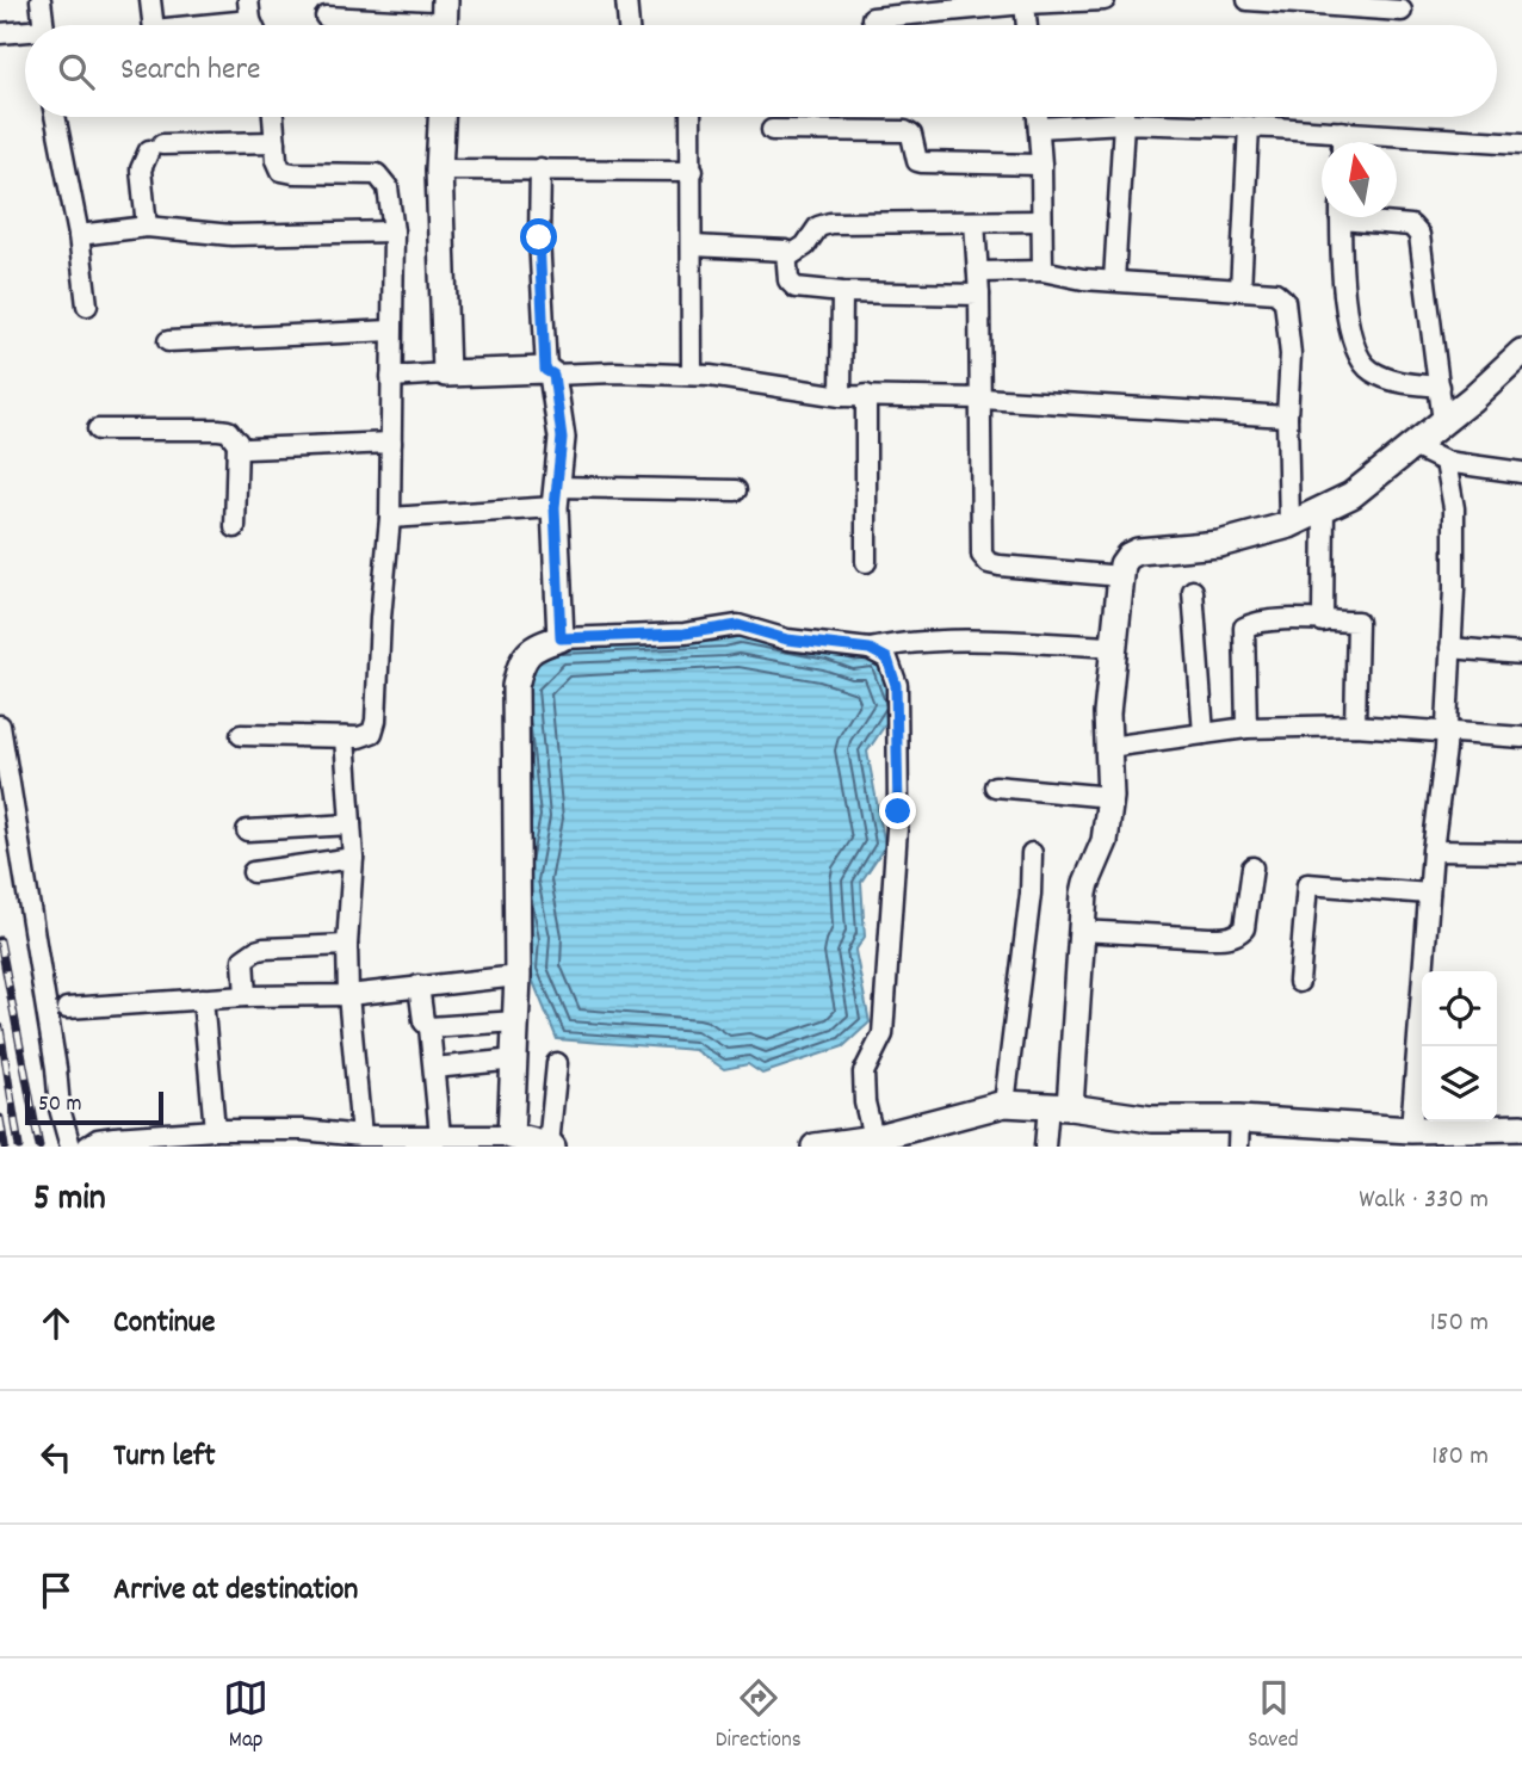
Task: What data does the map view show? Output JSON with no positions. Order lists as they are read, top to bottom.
{
  "scale_bar": "50 m",
  "north": "top",
  "page": {
    "search": "Search here",
    "scale": "50 m",
    "heading": ["5 min", "Walk · 330 m"],
    "list": [
      ["Continue", "150 m"],
      ["Turn left", "180 m"],
      "Arrive at destination"
    ],
    "nav": ["Map", "Directions", "Saved"]
  }
}
